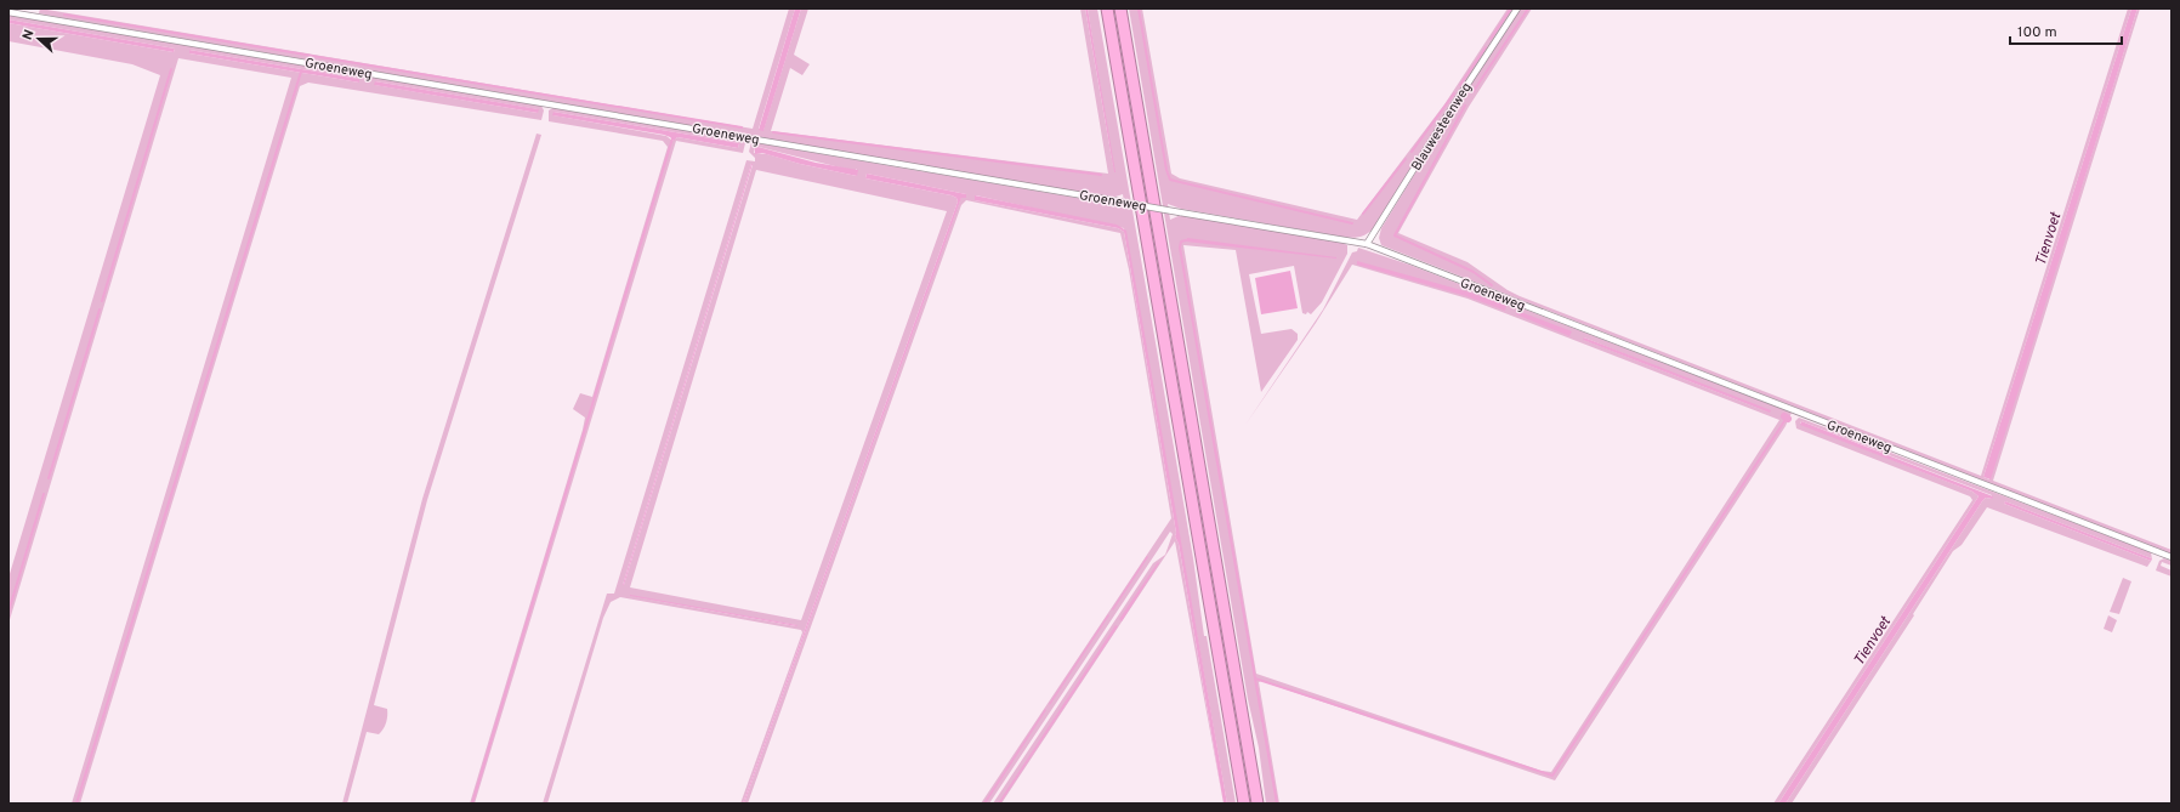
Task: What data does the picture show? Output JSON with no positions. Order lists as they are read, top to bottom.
{
  "streets": {
    "street": ["Groeneweg", "Blauwesteenweg"]
  },
  "crossings": [
    ["Groeneweg", "Blauwesteenweg"]
  ],
  "water": ["Tienvoet"],
  "scale_bar": "100 m",
  "north": "left"
}
